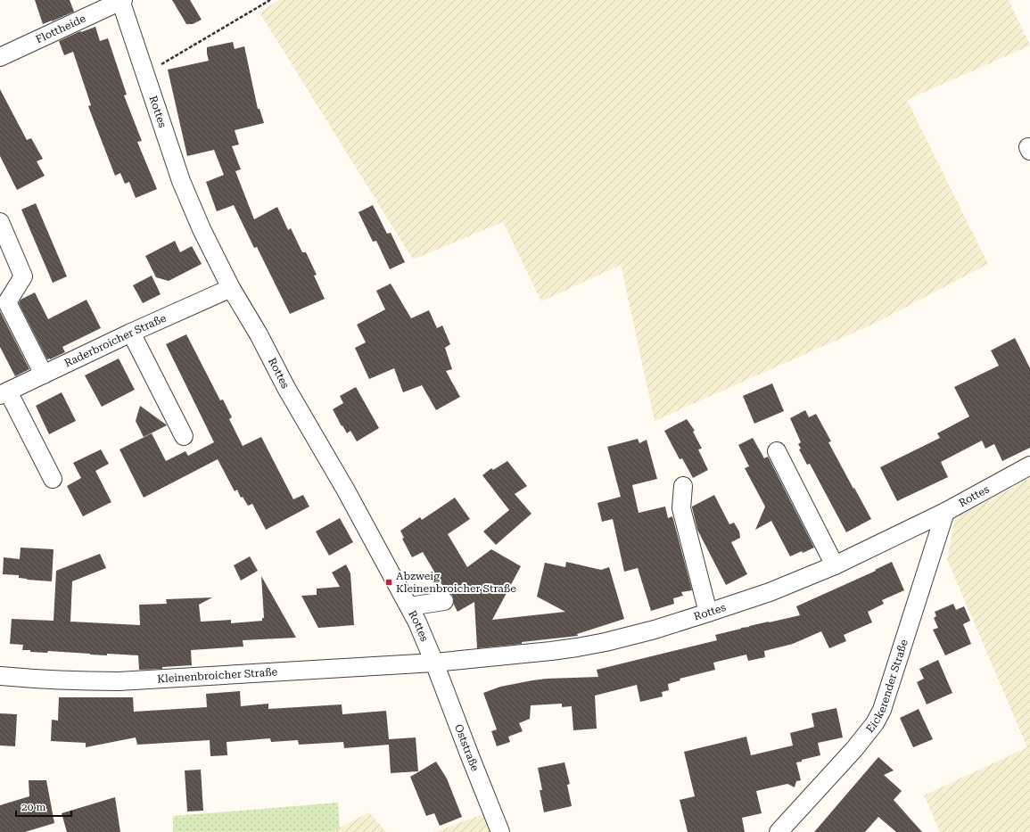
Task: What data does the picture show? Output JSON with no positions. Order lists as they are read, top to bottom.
{
  "streets": {
    "street": [
      "Flottheide",
      "Rottes",
      "Raderbroicher Straße",
      "Kleinenbroicher Straße",
      "Eickerender Straße",
      "Oststraße"
    ]
  },
  "crossings": [
    ["Flottheide", "Rottes"],
    ["Rottes", "Raderbroicher Straße"],
    ["Rottes", "Kleinenbroicher Straße"],
    ["Rottes", "Eickerender Straße"],
    ["Rottes", "Oststraße"],
    ["Kleinenbroicher Straße", "Oststraße"]
  ],
  "places": {
    "transit": ["Abzweig Kleinenbroicher Straße"]
  },
  "scale_bar": "20 m"
}
